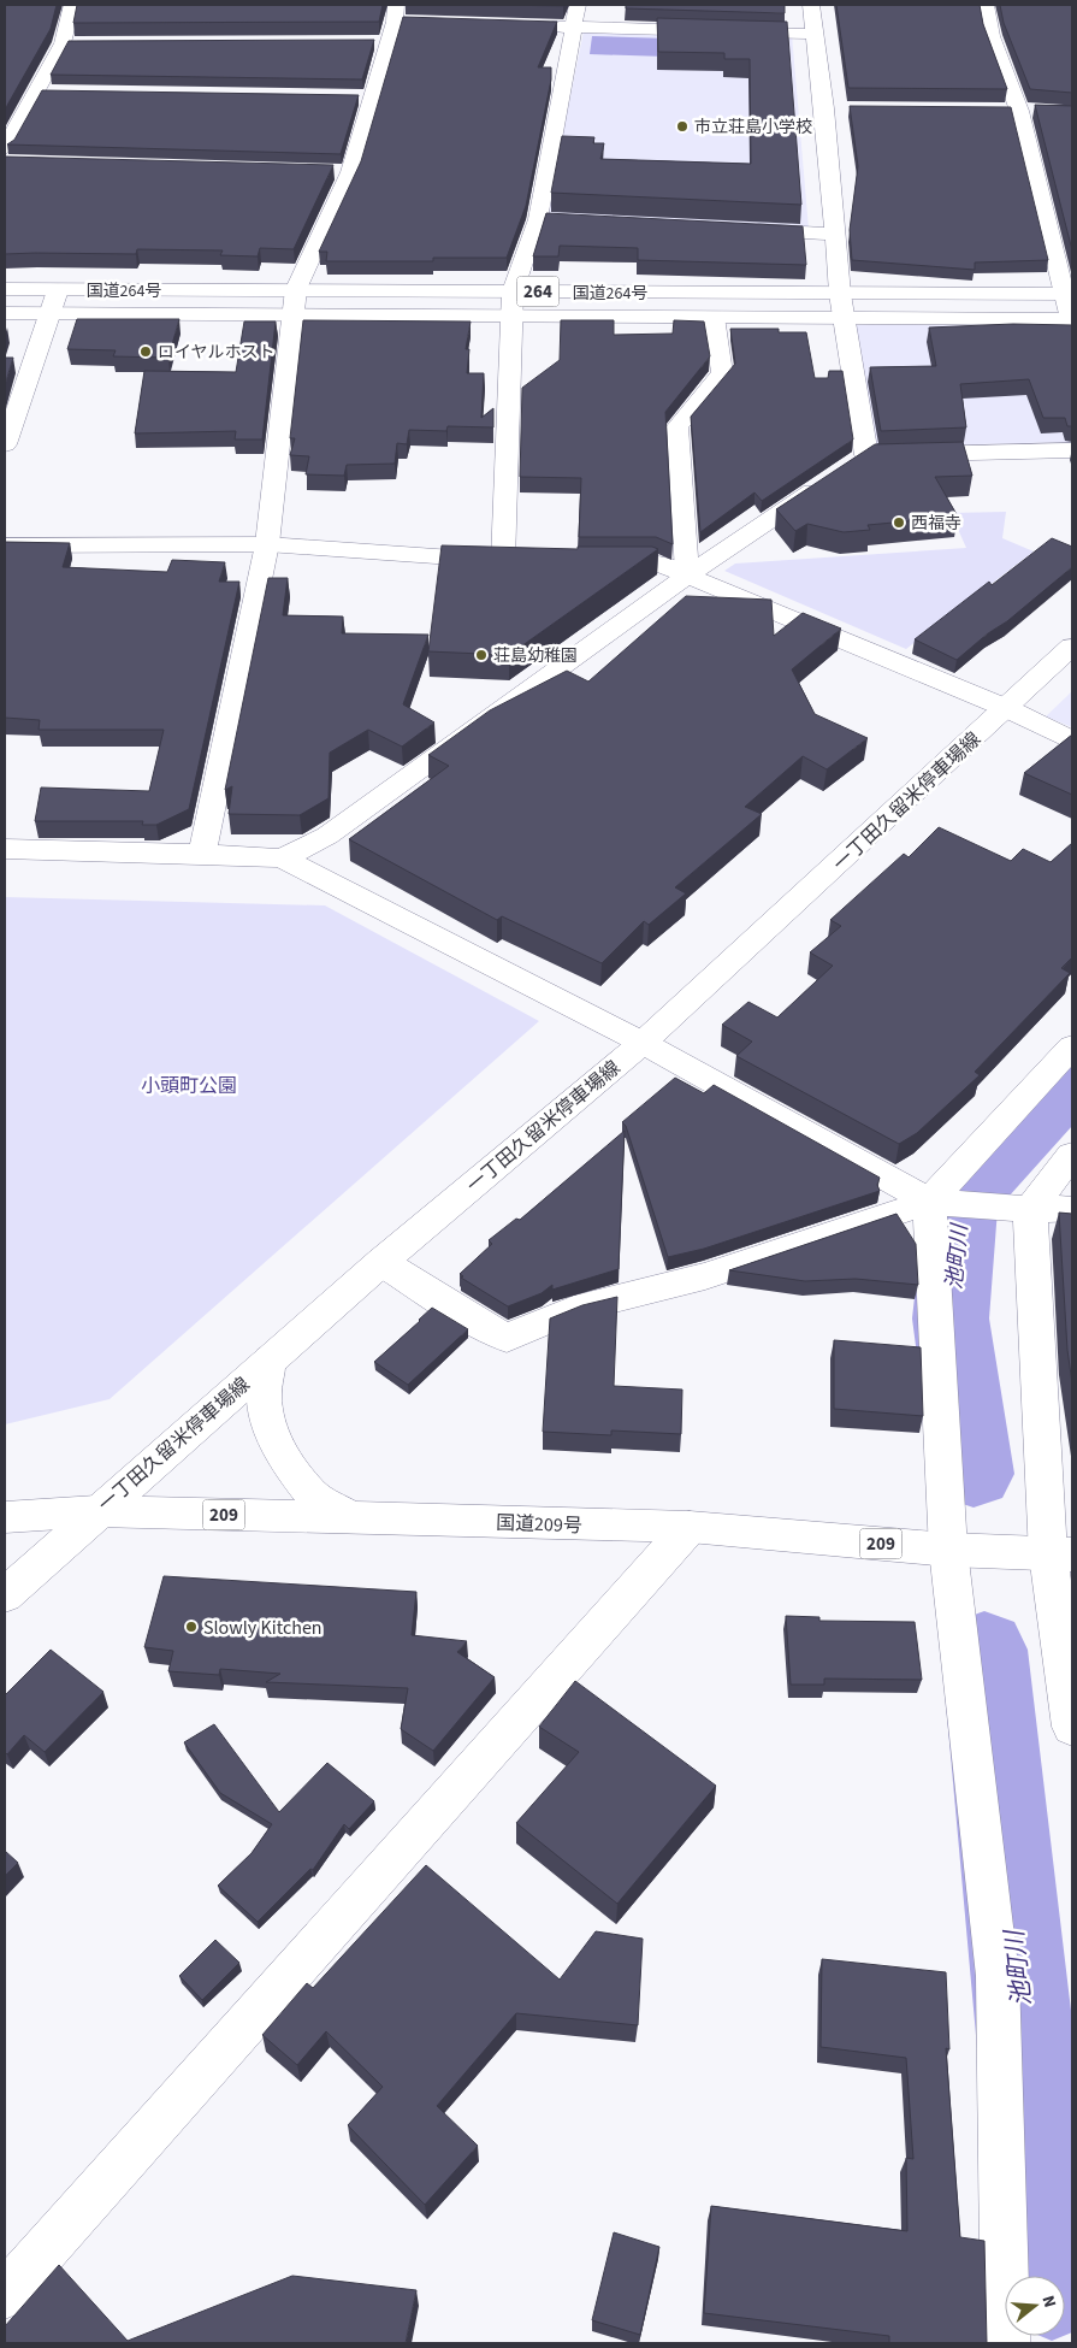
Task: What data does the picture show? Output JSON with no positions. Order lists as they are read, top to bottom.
{
  "streets": {
    "main road": [
      "国道264号",
      "264",
      "一丁田久留米停車場線",
      "209",
      "国道209号"
    ]
  },
  "crossings": [
    ["一丁田久留米停車場線", "国道209号"]
  ],
  "water": ["池町川"],
  "parks": ["小頭町公園"],
  "places": [
    "市立荘島小学校",
    "ロイヤルホスト",
    "西福寺",
    "荘島幼稚園",
    "Slowly Kitchen"
  ],
  "north": "right"
}
